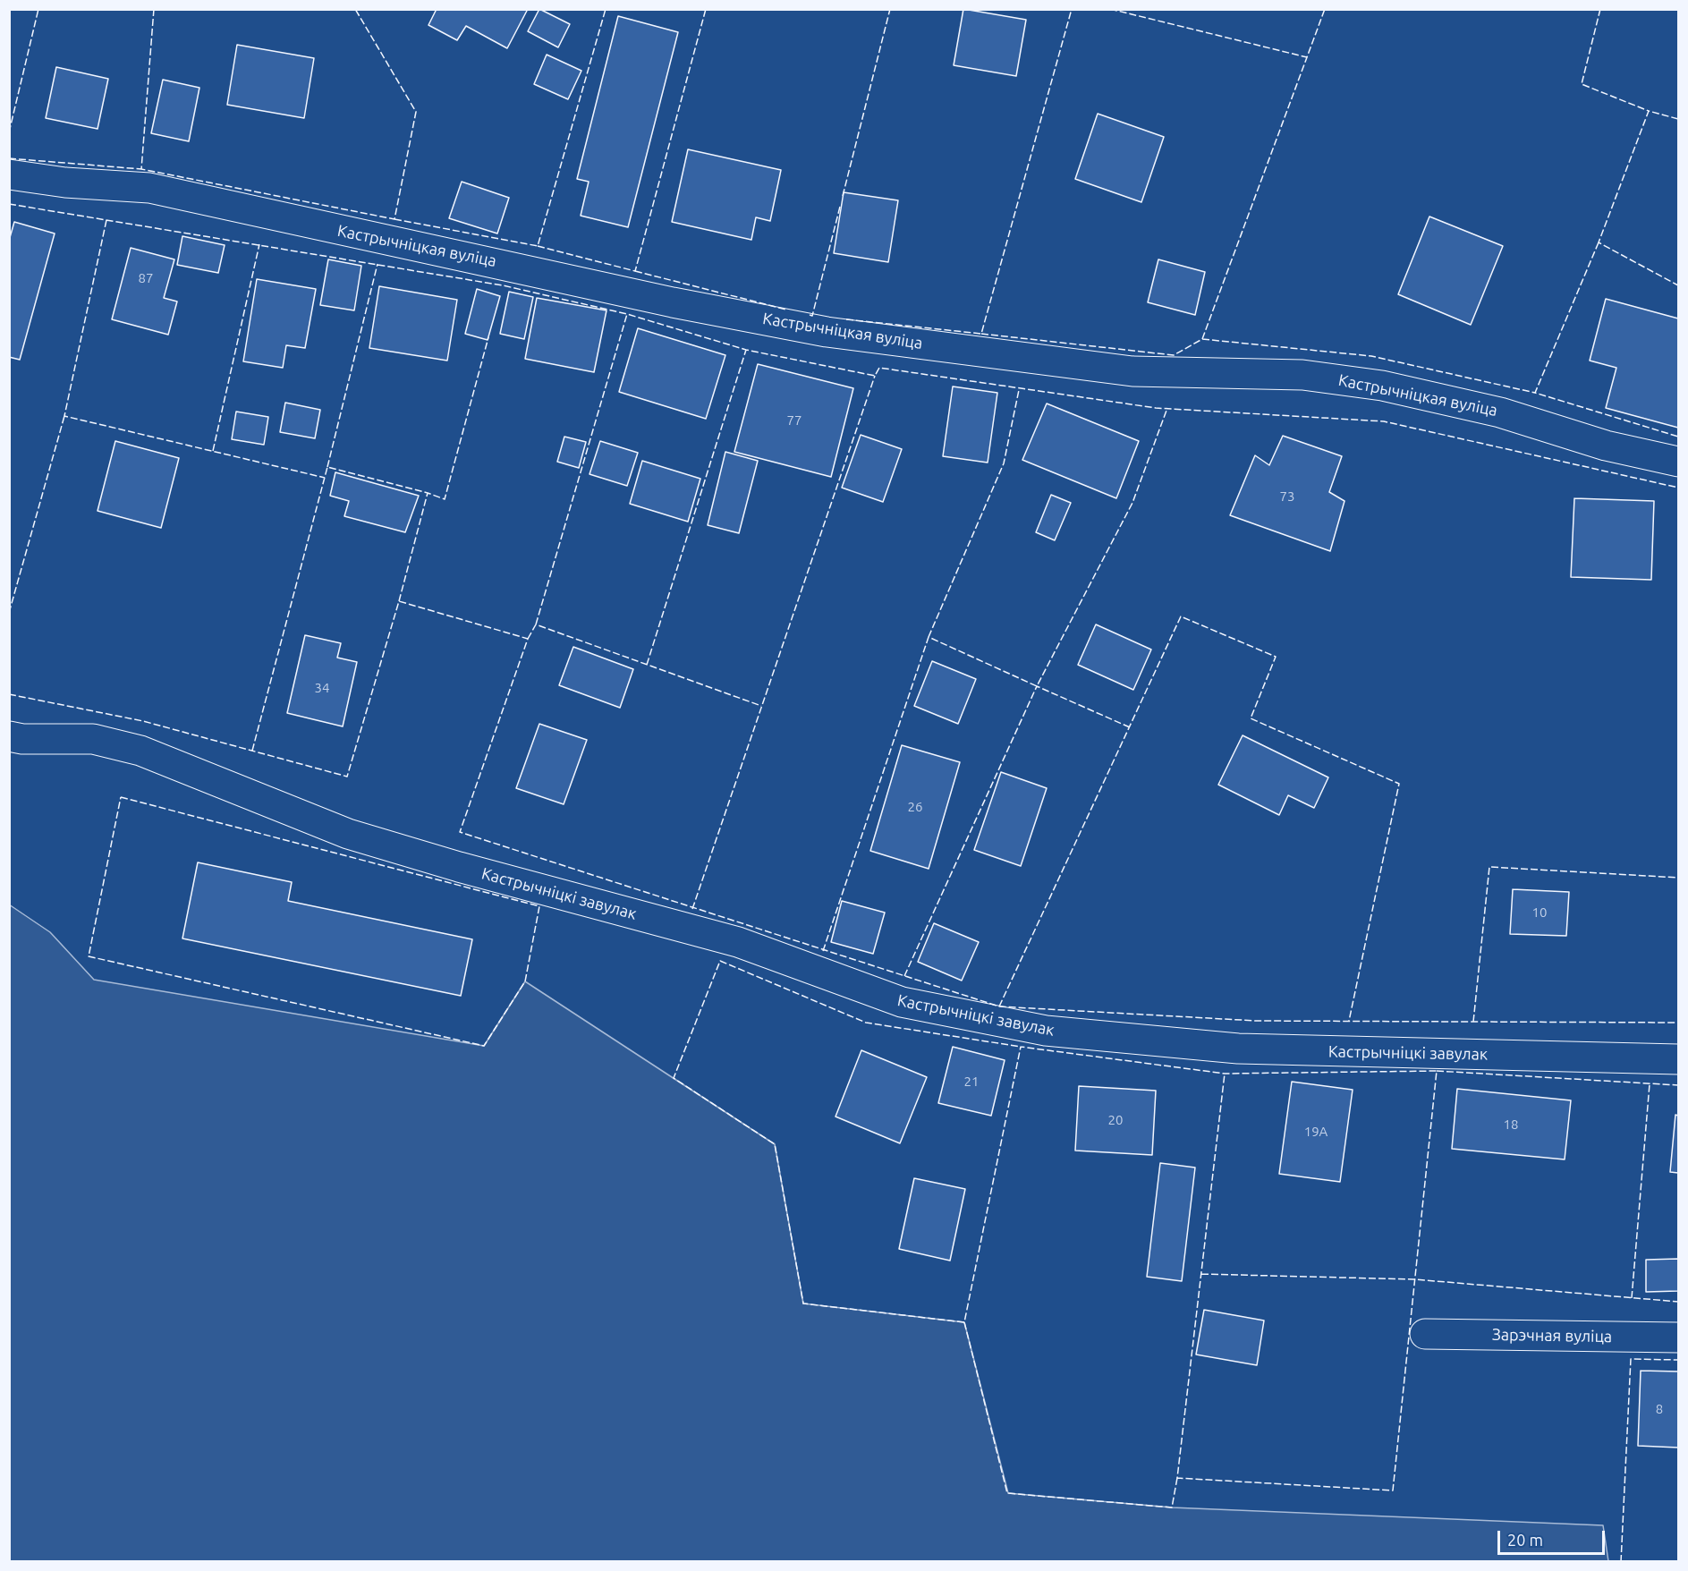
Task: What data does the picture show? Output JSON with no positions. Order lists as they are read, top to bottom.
{
  "streets": {
    "street": ["Кастрычніцкая вуліца", "Кастрычніцкі завулак", "Зарэчная вуліца"]
  },
  "house_numbers": [
    "87",
    "77",
    "73",
    "34",
    "26",
    "10",
    "21",
    "20",
    "18",
    "19А",
    "8"
  ],
  "scale_bar": "20 m"
}
